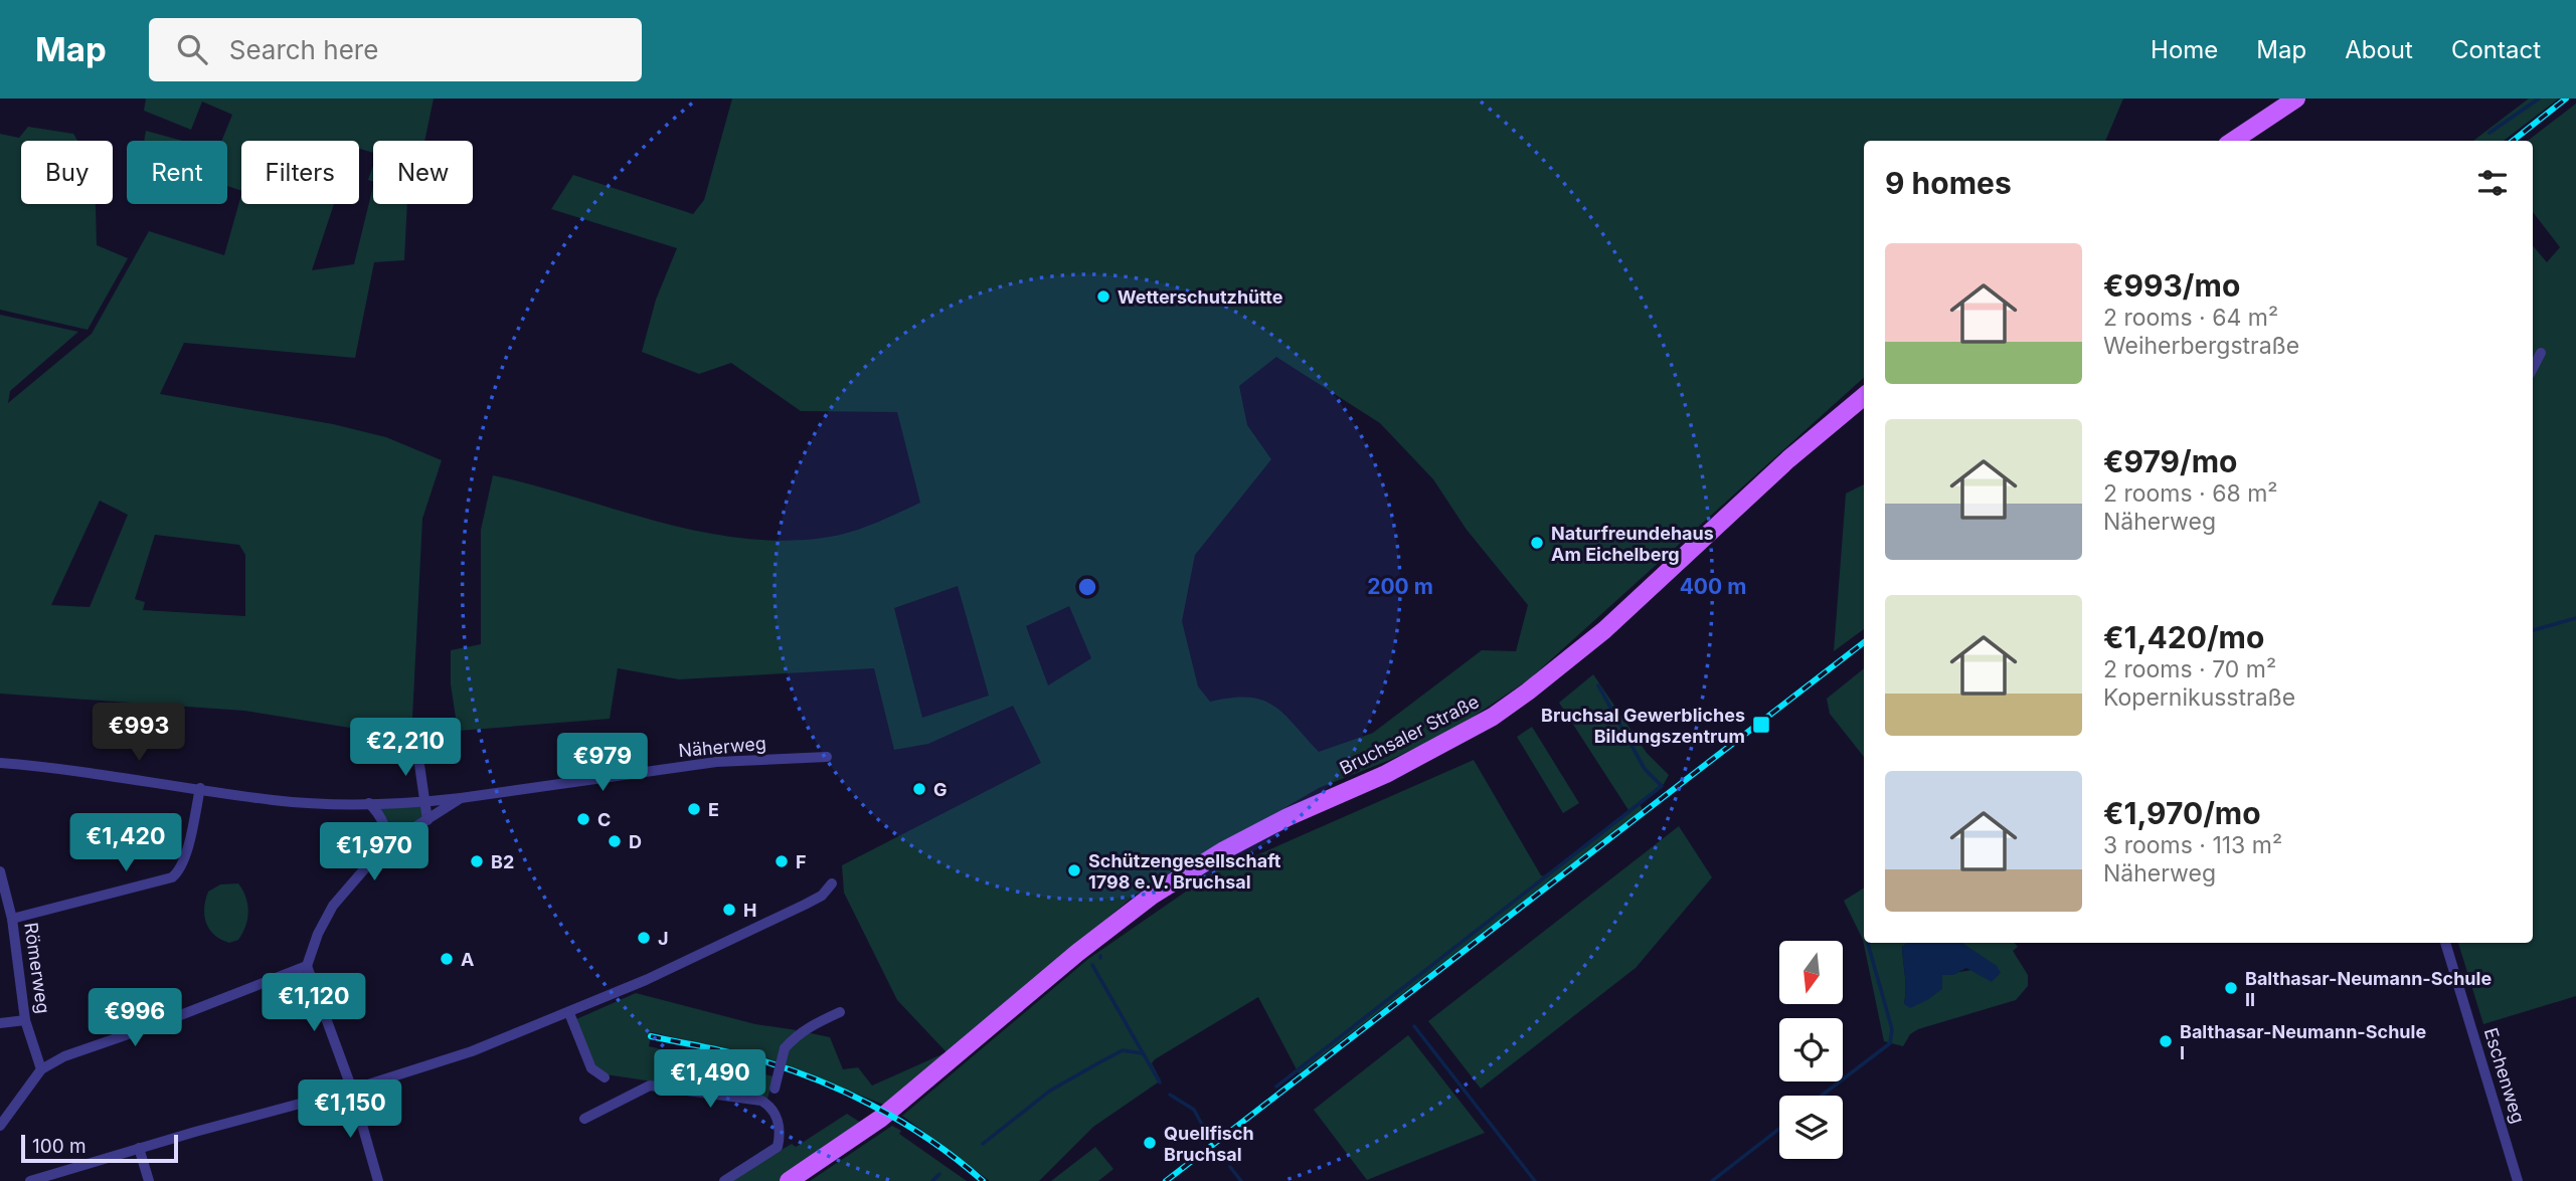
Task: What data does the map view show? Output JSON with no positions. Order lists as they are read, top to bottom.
{
  "streets": {
    "main road": ["Bruchsaler Straße"],
    "street": ["Näherweg", "Römerweg", "Eschenweg"]
  },
  "places": {
    "other": [
      "Wetterschutzhütte",
      "Naturfreundehaus Am Eichelberg",
      "G",
      "E",
      "C",
      "D",
      "B2",
      "F",
      "Schützengesellschaft 1798 e.V. Bruchsal",
      "H",
      "J",
      "A",
      "Balthasar-Neumann-Schule II",
      "Balthasar-Neumann-Schule I",
      "Quellfisch Bruchsal"
    ],
    "transit": ["Bruchsal Gewerbliches Bildungszentrum"]
  },
  "scale_bar": "100 m",
  "north": "bottom",
  "page": {
    "header": "Map",
    "search": "Search here",
    "nav": [
      "Home",
      "Map",
      "About",
      "Contact"
    ],
    "chip": [
      "Buy",
      "Rent",
      "Filters",
      "New"
    ],
    "heading": "9 homes",
    "list": [
      {
        "name": "€993/mo",
        "note": "2 rooms · 64 m² · Weiherbergstraße"
      },
      {
        "name": "€979/mo",
        "note": "2 rooms · 68 m² · Näherweg"
      },
      {
        "name": "€1,420/mo",
        "note": "2 rooms · 70 m² · Kopernikusstraße"
      },
      {
        "name": "€1,970/mo",
        "note": "3 rooms · 113 m² · Näherweg"
      }
    ],
    "price": [
      "€993",
      "€2,210",
      "€979",
      "€1,420",
      "€1,970",
      "€1,120",
      "€996",
      "€1,490",
      "€1,150"
    ],
    "scale": "100 m"
  },
  "rings": ["200 m", "400 m"]
}
